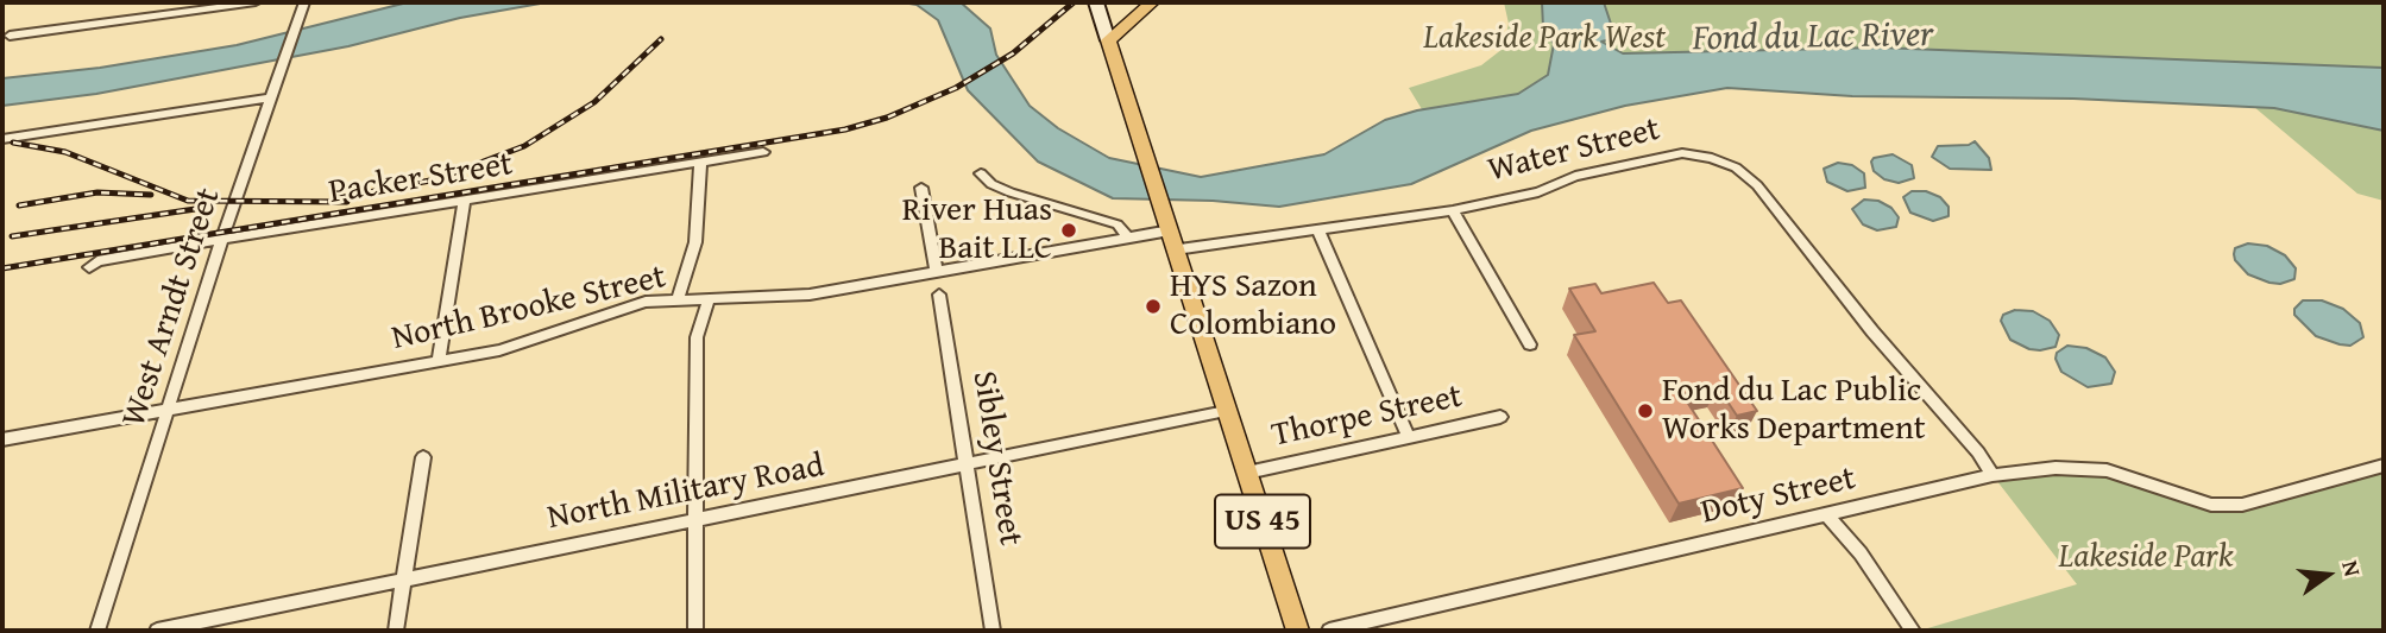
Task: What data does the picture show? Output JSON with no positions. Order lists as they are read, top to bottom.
{
  "streets": {
    "main road": ["US 45"],
    "street": [
      "Water Street",
      "Packer Street",
      "West Arndt Street",
      "North Brooke Street",
      "Thorpe Street",
      "Sibley Street",
      "North Military Road",
      "Doty Street"
    ]
  },
  "crossings": [
    ["Water Street", "Doty Street"],
    ["Water Street", "US 45"],
    ["Packer Street", "West Arndt Street"],
    ["West Arndt Street", "North Brooke Street"],
    ["North Brooke Street", "US 45"],
    ["Thorpe Street", "US 45"],
    ["Sibley Street", "North Military Road"],
    ["North Military Road", "US 45"]
  ],
  "water": ["Fond du Lac River"],
  "parks": ["Lakeside Park West", "Lakeside Park"],
  "places": ["River Huas Bait LLC", "HYS Sazon Colombiano", "Fond du Lac Public Works Department"],
  "north": "right"
}
